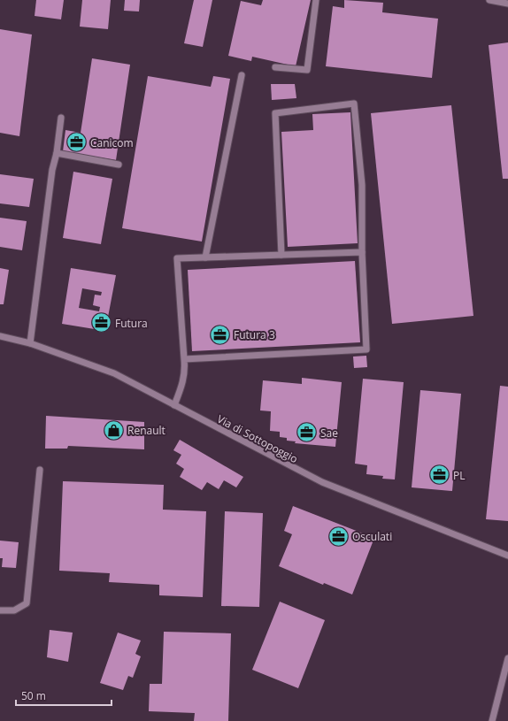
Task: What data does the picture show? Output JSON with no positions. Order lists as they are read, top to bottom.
{
  "streets": {
    "street": ["Via di Sottopoggio"]
  },
  "places": {
    "office": [
      "Canicom",
      "Futura",
      "Futura 3",
      "Sae",
      "PL",
      "Osculati"
    ],
    "shop": ["Renault"]
  },
  "scale_bar": "50 m"
}
